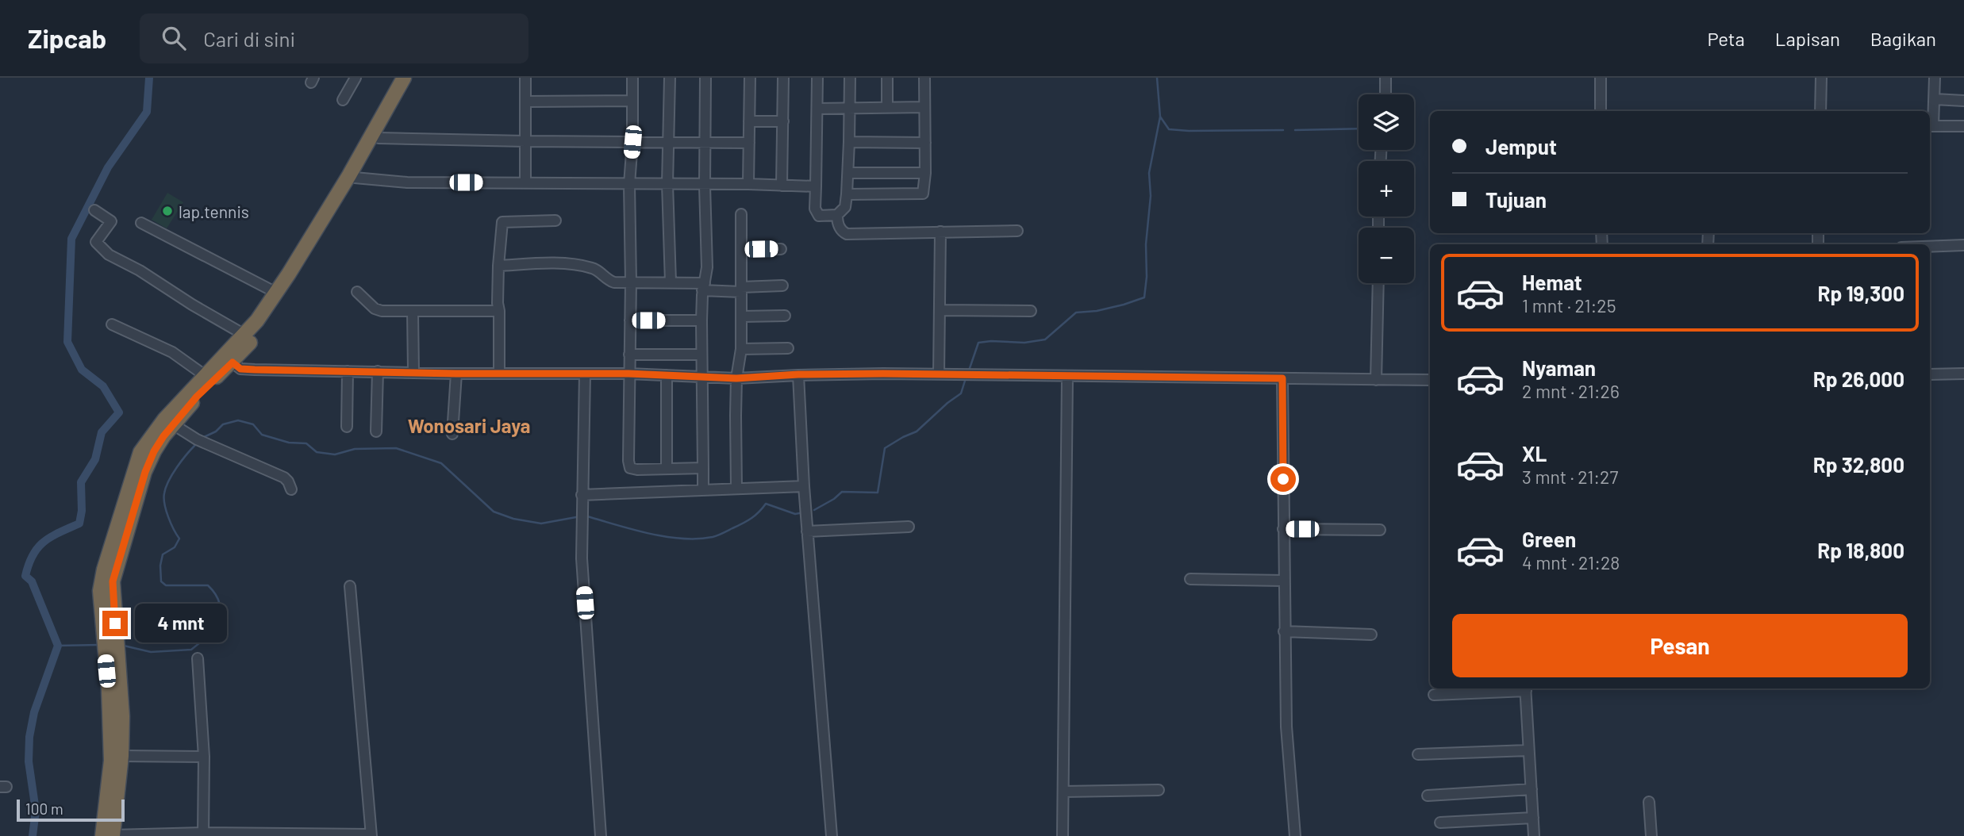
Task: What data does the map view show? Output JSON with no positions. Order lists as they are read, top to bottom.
{
  "districts": ["Wonosari Jaya"],
  "places": ["lap.tennis"],
  "scale_bar": "100 m",
  "page": {
    "header": "Zipcab",
    "search": "Cari di sini",
    "nav": ["Peta", "Lapisan", "Bagikan"],
    "map_buttons": ["+", "−"],
    "banner": ["Jemput", "Tujuan"],
    "list": [
      {
        "name": "Hemat",
        "note": "1 mnt · 21:25",
        "value": "Rp 19,300"
      },
      {
        "name": "Nyaman",
        "note": "2 mnt · 21:26",
        "value": "Rp 26,000"
      },
      {
        "name": "XL",
        "note": "3 mnt · 21:27",
        "value": "Rp 32,800"
      },
      {
        "name": "Green",
        "note": "4 mnt · 21:28",
        "value": "Rp 18,800"
      }
    ],
    "buttons": "Pesan",
    "bubble": "4 mnt",
    "scale": "100 m"
  }
}
